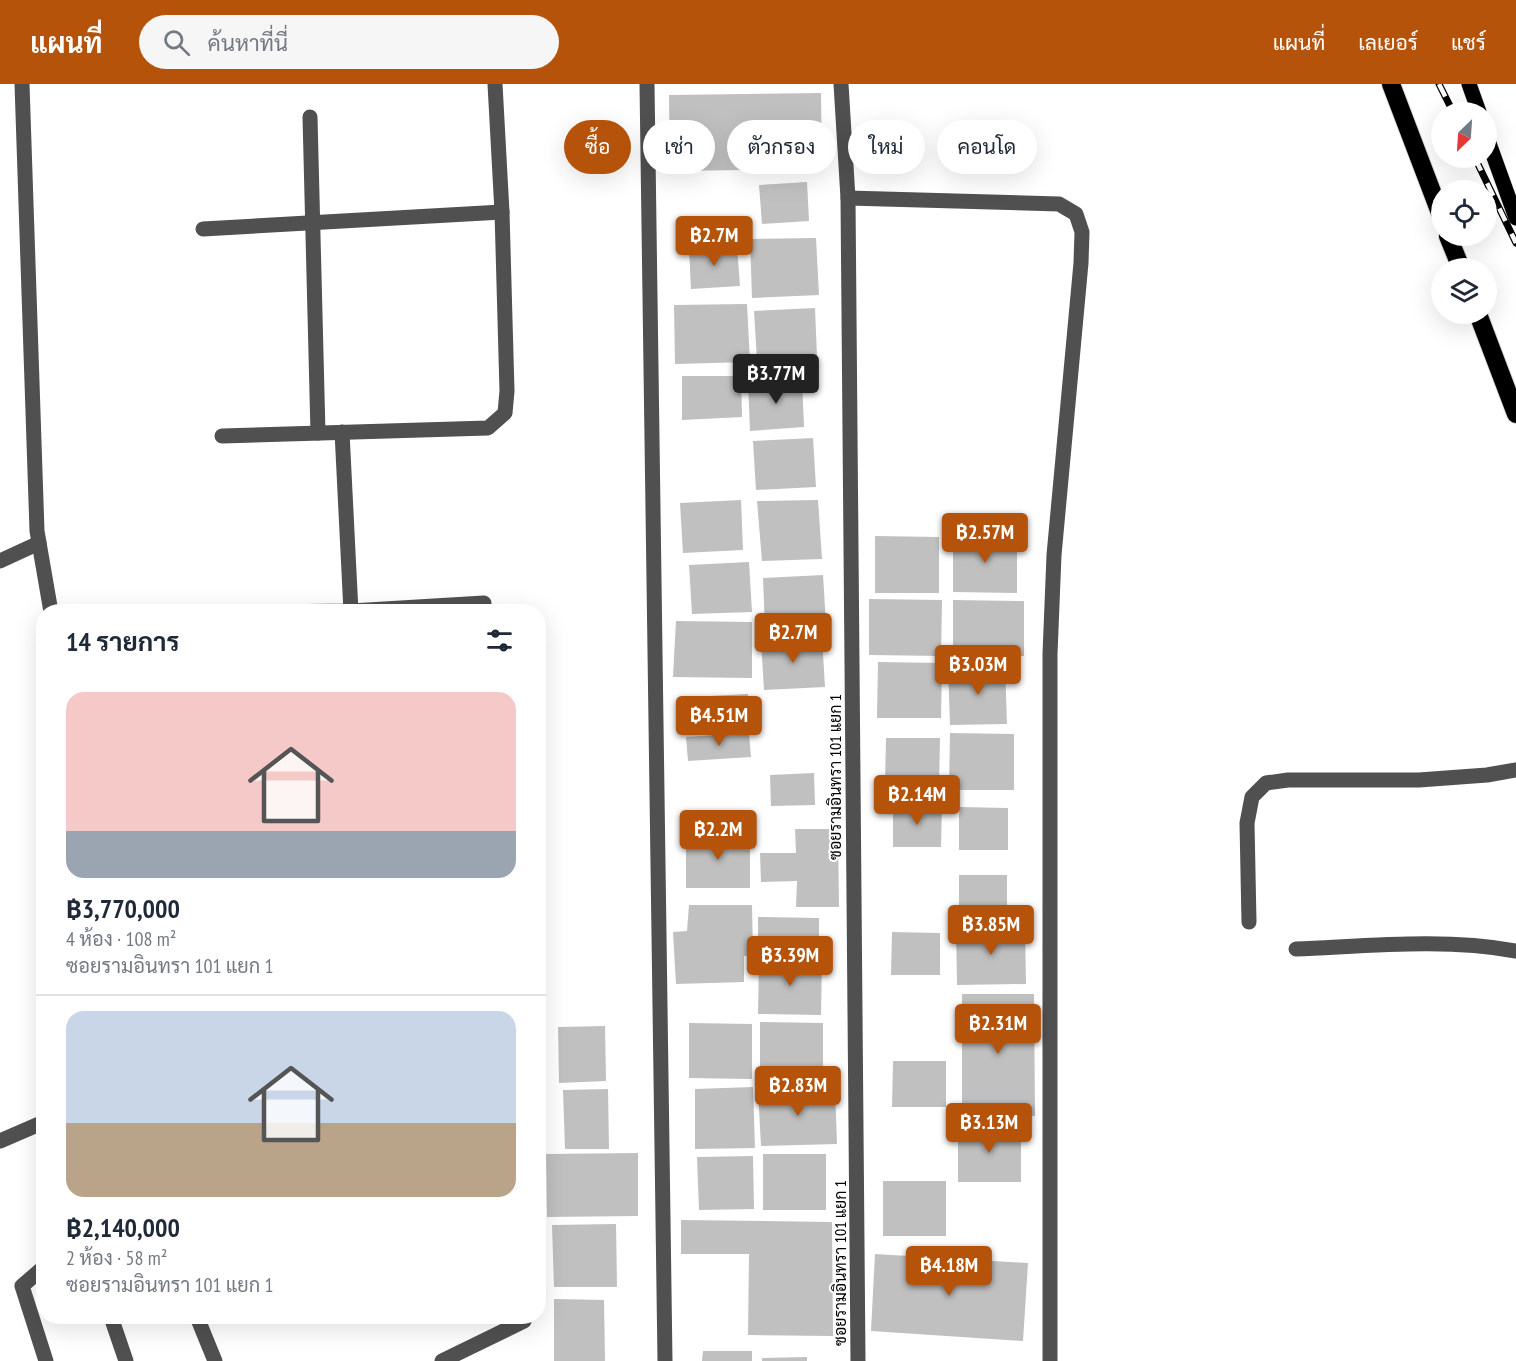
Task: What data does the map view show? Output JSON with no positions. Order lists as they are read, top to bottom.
{
  "streets": {
    "street": ["ซอยรามอินทรา 101 แยก 1"]
  },
  "north": "bottom left",
  "page": {
    "header": "แผนที่",
    "search": "ค้นหาที่นี่",
    "nav": ["แผนที่", "เลเยอร์", "แชร์"],
    "chip": [
      "ซื้อ",
      "เช่า",
      "ตัวกรอง",
      "ใหม่",
      "คอนโด"
    ],
    "price": [
      "฿2.7M",
      "฿3.77M",
      "฿2.57M",
      "฿2.7M",
      "฿3.03M",
      "฿4.51M",
      "฿2.14M",
      "฿2.2M",
      "฿3.85M",
      "฿3.39M",
      "฿2.31M",
      "฿2.83M",
      "฿3.13M",
      "฿4.18M"
    ],
    "heading": "14 รายการ",
    "list": [
      {
        "name": "฿3,770,000",
        "note": "4 ห้อง · 108 m² · ซอยรามอินทรา 101 แยก 1"
      },
      {
        "name": "฿2,140,000",
        "note": "2 ห้อง · 58 m² · ซอยรามอินทรา 101 แยก 1"
      }
    ]
  }
}
